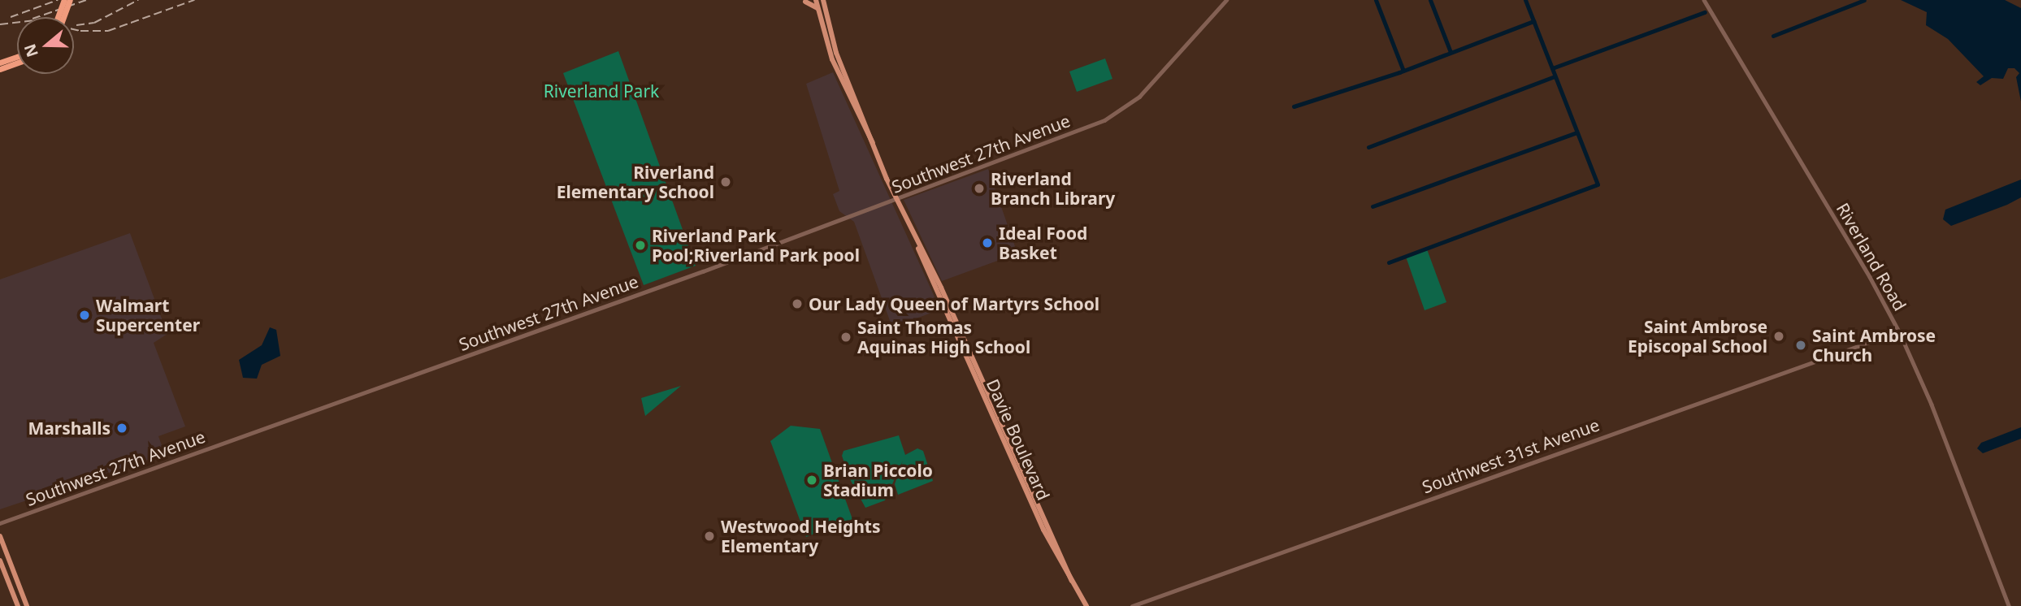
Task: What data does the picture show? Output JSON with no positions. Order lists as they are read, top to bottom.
{
  "streets": {
    "main road": ["Davie Boulevard"],
    "street": ["Southwest 27th Avenue", "Riverland Road", "Southwest 31st Avenue"]
  },
  "crossings": [
    ["Southwest 27th Avenue", "Davie Boulevard"],
    ["Riverland Road", "Southwest 31st Avenue"]
  ],
  "parks": ["Riverland Park"],
  "places": [
    "Riverland Elementary School",
    "Riverland Branch Library",
    "Ideal Food Basket",
    "Riverland Park Pool;Riverland Park pool",
    "Our Lady Queen of Martyrs School",
    "Walmart Supercenter",
    "Saint Ambrose Episcopal School",
    "Saint Thomas Aquinas High School",
    "Saint Ambrose Church",
    "Marshalls",
    "Brian Piccolo Stadium",
    "Westwood Heights Elementary"
  ],
  "north": "left"
}
